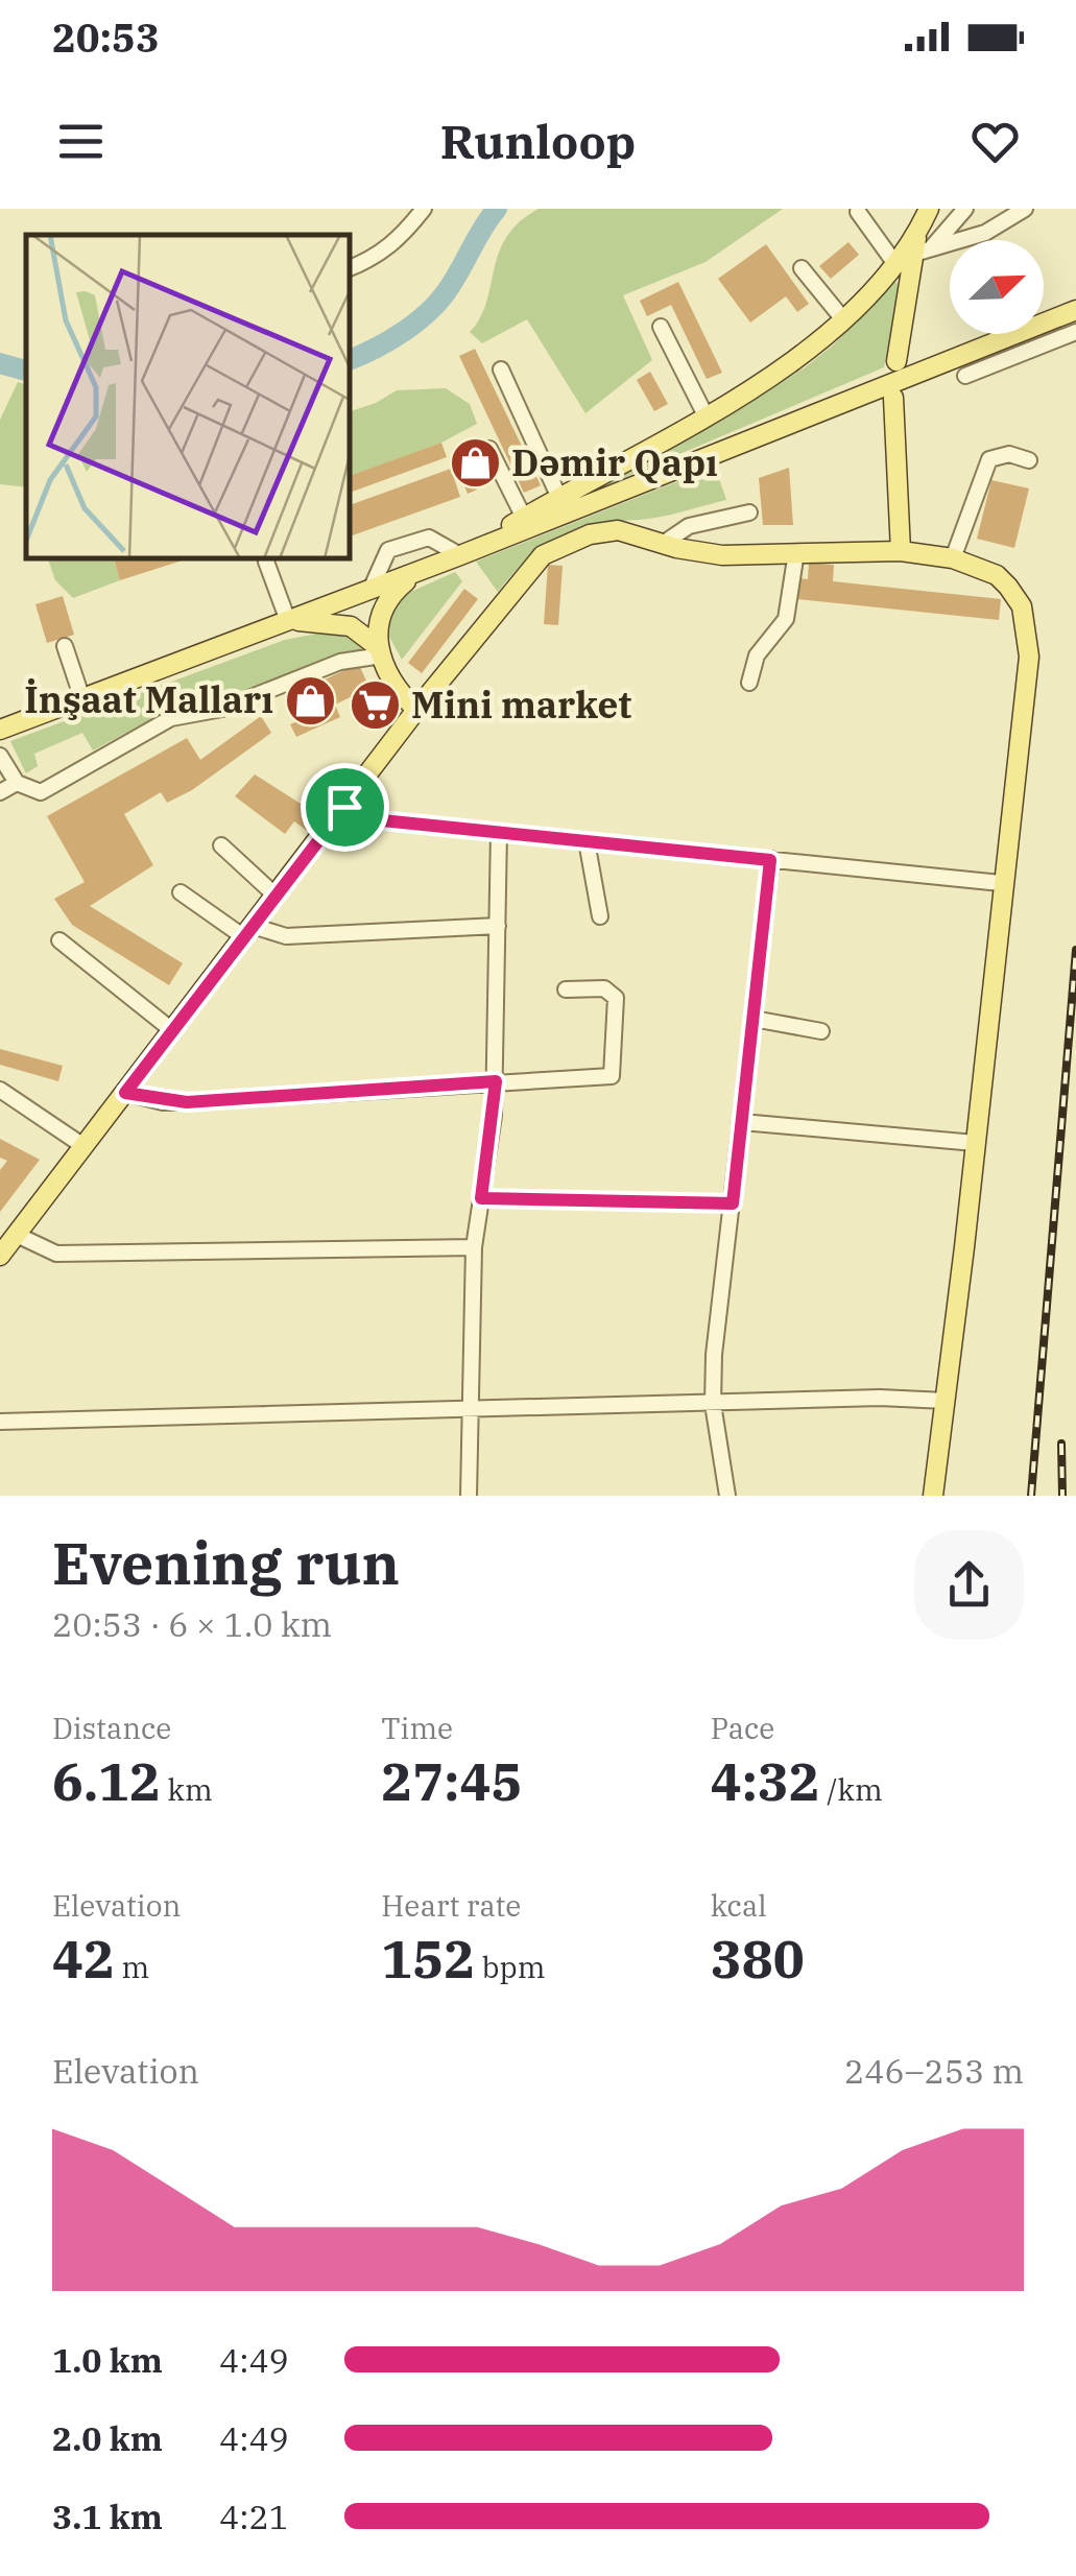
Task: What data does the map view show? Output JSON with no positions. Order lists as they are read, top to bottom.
{
  "places": {
    "shop": ["Dəmir Qapı", "İnşaat Malları"],
    "supermarket": ["Mini market"]
  },
  "north": "top right",
  "page": {
    "status": "20:53",
    "header": "Runloop",
    "heading": ["Evening run", "20:53 · 6 × 1.0 km"],
    "stats": [
      ["Distance", "6.12 km"],
      ["Time", "27:45"],
      ["Pace", "4:32 /km"],
      ["Elevation", "42 m"],
      ["Heart rate", "152 bpm"],
      ["kcal", "380"]
    ],
    "chart": ["Elevation", "246–253 m"],
    "list": [
      {
        "name": "1.0 km",
        "note": "4:49"
      },
      {
        "name": "2.0 km",
        "note": "4:49"
      },
      {
        "name": "3.1 km",
        "note": "4:21"
      }
    ]
  }
}
